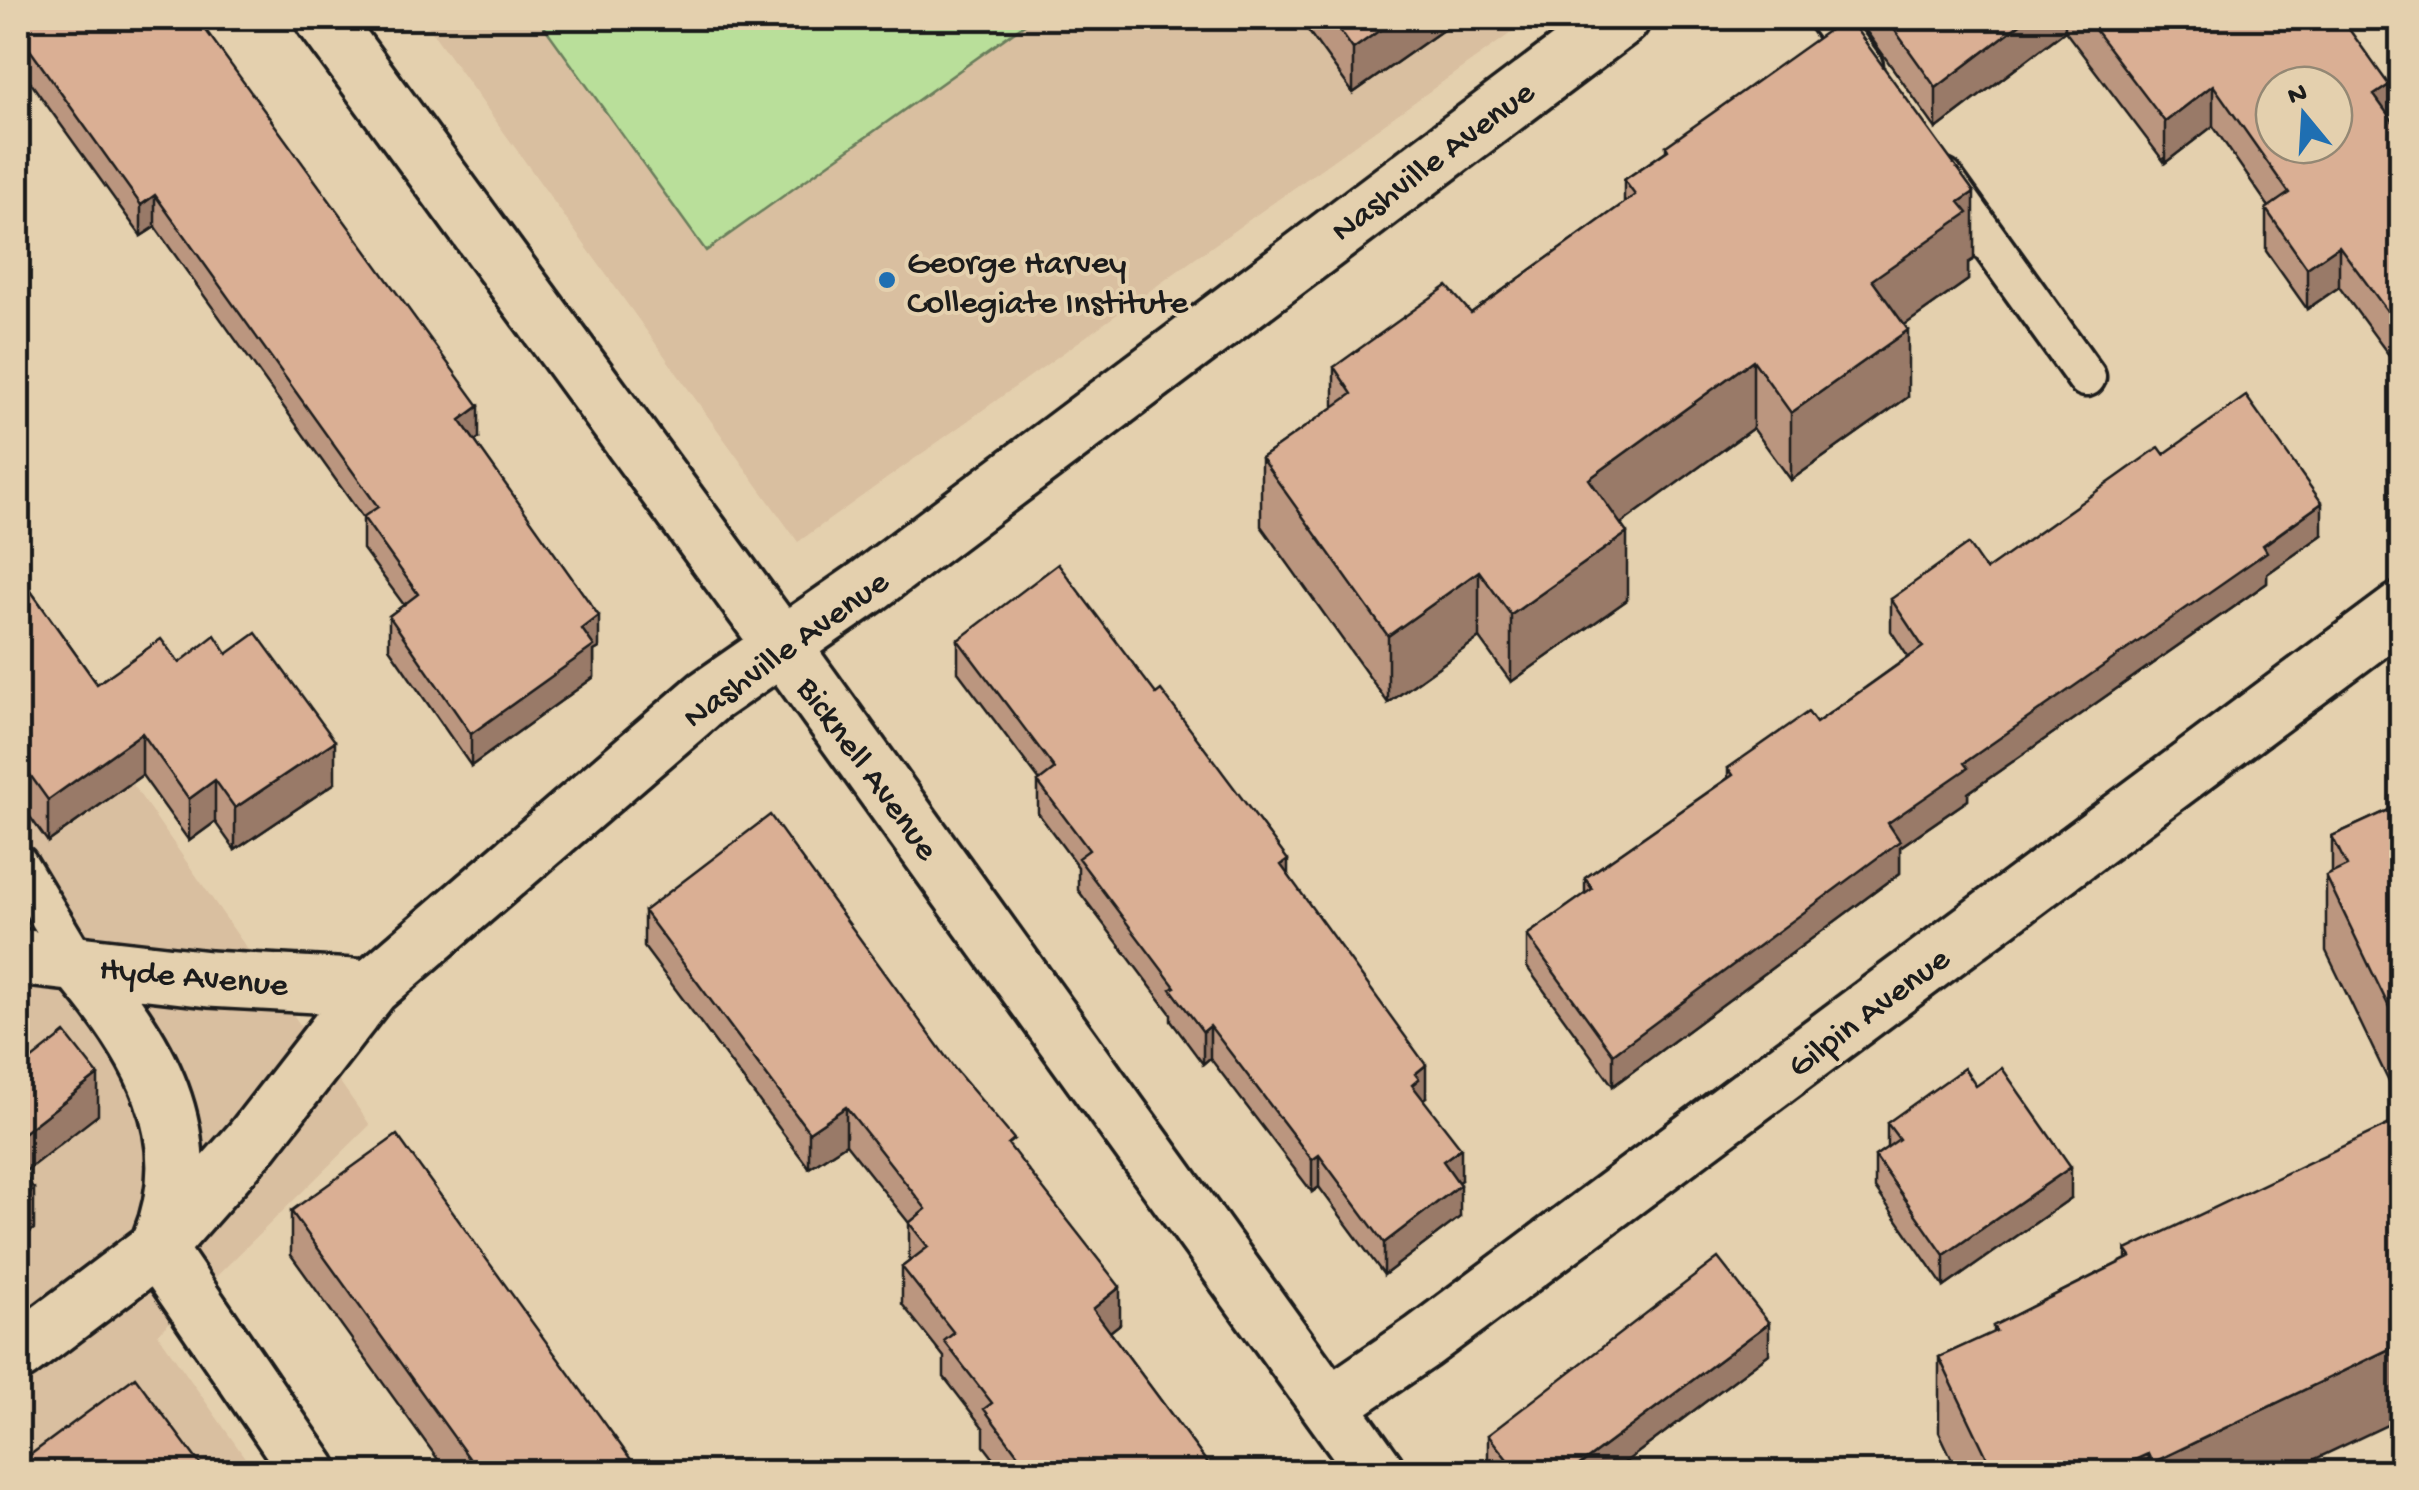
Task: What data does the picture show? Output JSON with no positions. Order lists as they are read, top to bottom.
{
  "streets": {
    "street": [
      "Nashville Avenue",
      "Bicknell Avenue",
      "Hyde Avenue",
      "Gilpin Avenue"
    ]
  },
  "crossings": [
    ["Nashville Avenue", "Bicknell Avenue"],
    ["Nashville Avenue", "Hyde Avenue"],
    ["Bicknell Avenue", "Gilpin Avenue"]
  ],
  "places": ["George Harvey Collegiate Institute"],
  "north": "top"
}
